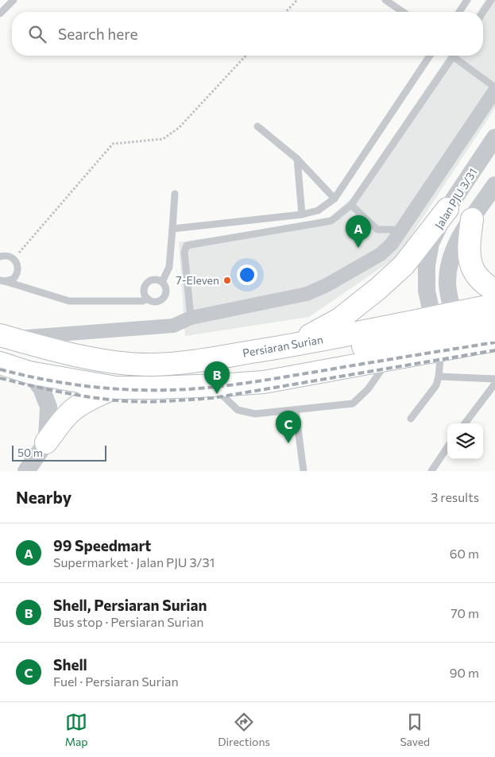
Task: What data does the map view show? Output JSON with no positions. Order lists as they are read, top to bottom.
{
  "streets": {
    "main road": ["Persiaran Surian"],
    "street": ["Jalan PJU 3/31"]
  },
  "crossings": [
    ["Jalan PJU 3/31", "Persiaran Surian"]
  ],
  "places": ["7-Eleven"],
  "scale_bar": "50 m",
  "page": {
    "search": "Search here",
    "pins": ["A", "B", "C"],
    "scale": "50 m",
    "heading": ["Nearby", "3 results"],
    "list": [
      {
        "mark": "A",
        "name": "99 Speedmart",
        "note": "Supermarket · Jalan PJU 3/31",
        "value": "60 m"
      },
      {
        "mark": "B",
        "name": "Shell, Persiaran Surian",
        "note": "Bus stop · Persiaran Surian",
        "value": "70 m"
      },
      {
        "mark": "C",
        "name": "Shell",
        "note": "Fuel · Persiaran Surian",
        "value": "90 m"
      }
    ],
    "nav": ["Map", "Directions", "Saved"]
  }
}
